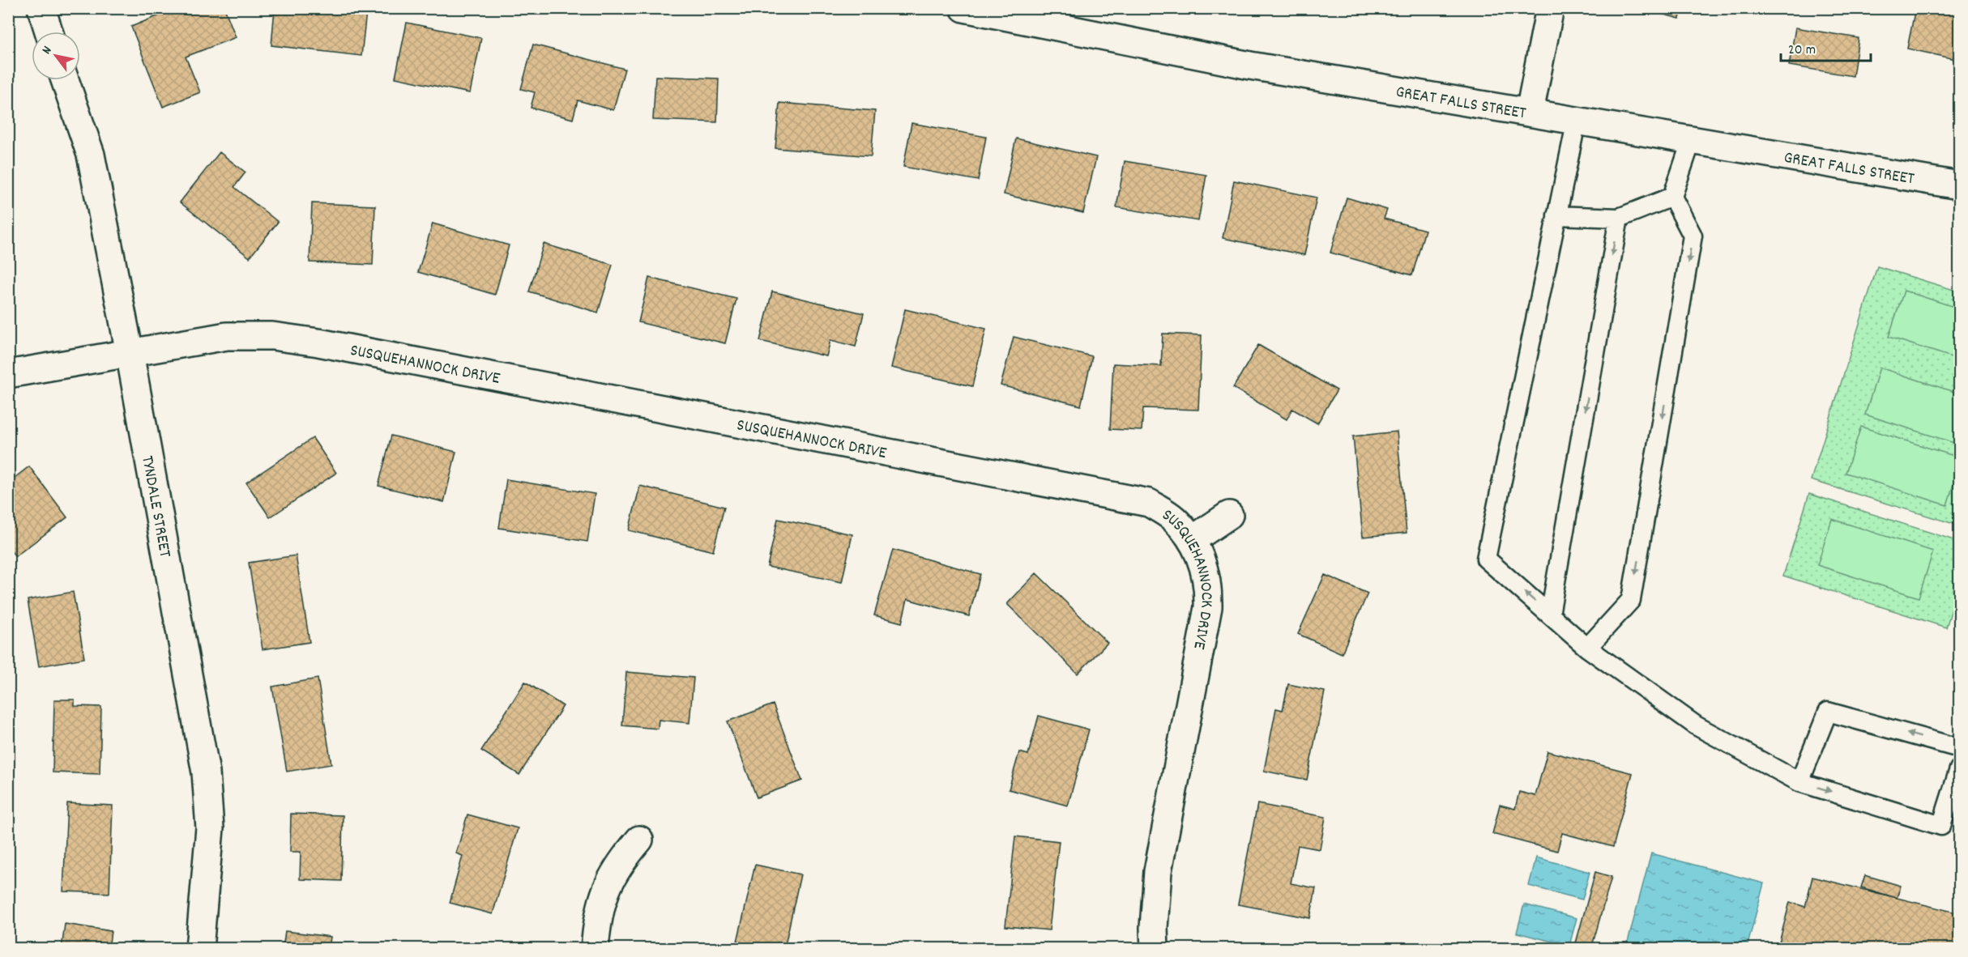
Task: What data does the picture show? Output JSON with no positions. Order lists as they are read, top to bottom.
{
  "streets": {
    "street": ["GREAT FALLS STREET", "SUSQUEHANNOCK DRIVE", "TYNDALE STREET"]
  },
  "crossings": [
    ["SUSQUEHANNOCK DRIVE", "TYNDALE STREET"]
  ],
  "scale_bar": "20 m",
  "north": "top left"
}
